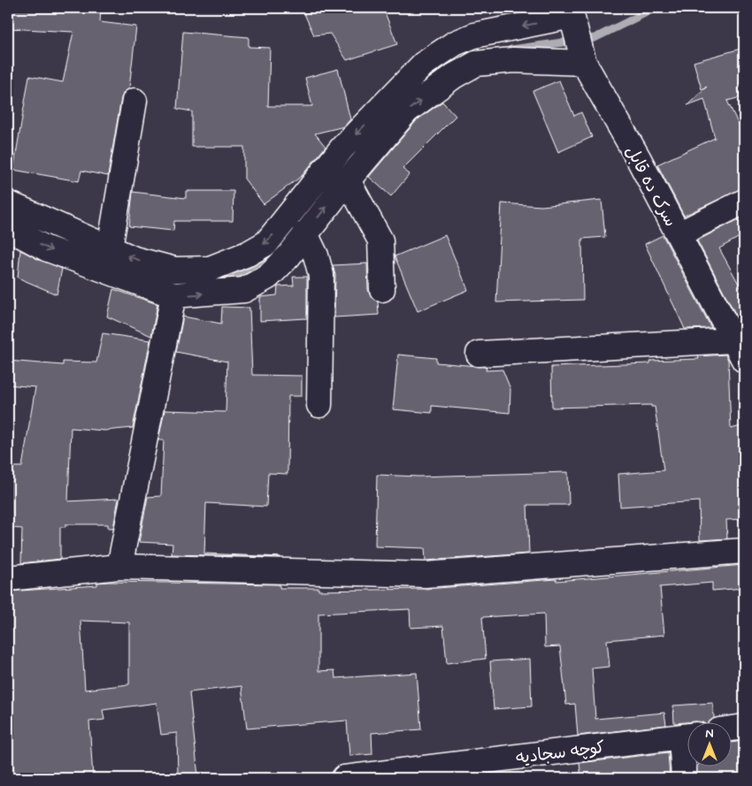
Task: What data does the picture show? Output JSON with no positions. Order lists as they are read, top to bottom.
{
  "streets": {
    "street": ["سرک ده قابل", "کوچه سجادیه"]
  },
  "north": "top"
}
